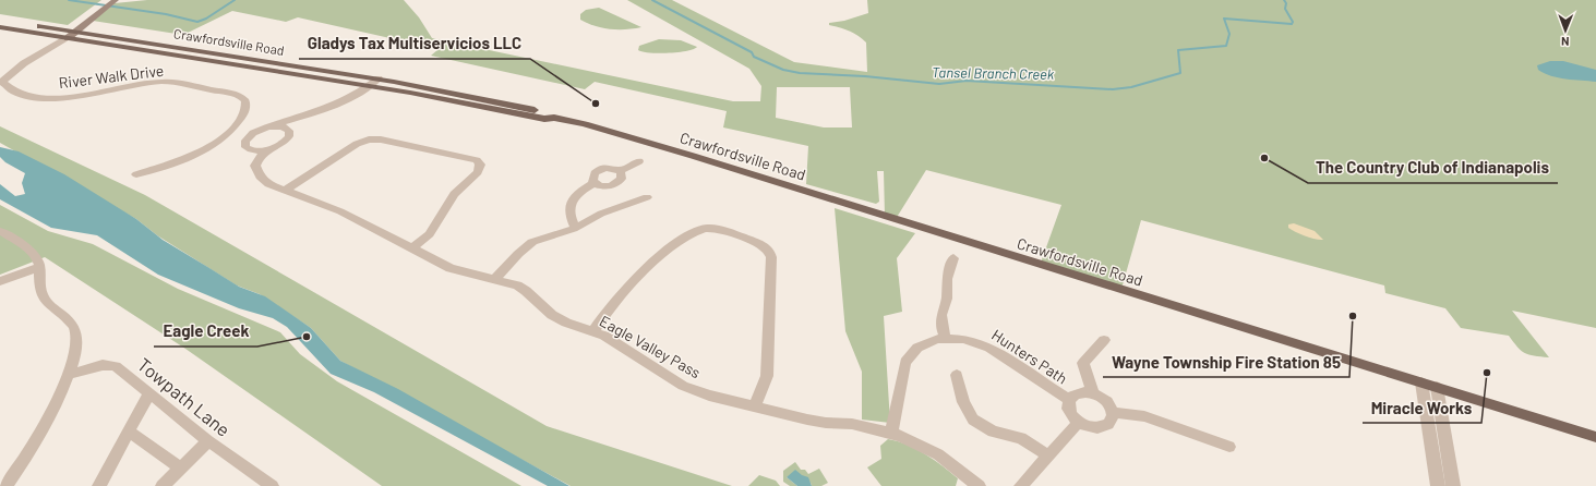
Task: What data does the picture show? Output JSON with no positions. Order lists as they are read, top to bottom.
{
  "streets": {
    "main road": ["Crawfordsville Road"],
    "street": [
      "River Walk Drive",
      "Eagle Valley Pass",
      "Hunters Path",
      "Towpath Lane"
    ]
  },
  "crossings": [
    ["Eagle Valley Pass", "Hunters Path"]
  ],
  "water": ["Tansel Branch Creek"],
  "places": [
    "Gladys Tax Multiservicios LLC",
    "The Country Club of Indianapolis",
    "Wayne Township Fire Station 85",
    "Eagle Creek",
    "Miracle Works"
  ],
  "north": "bottom"
}
